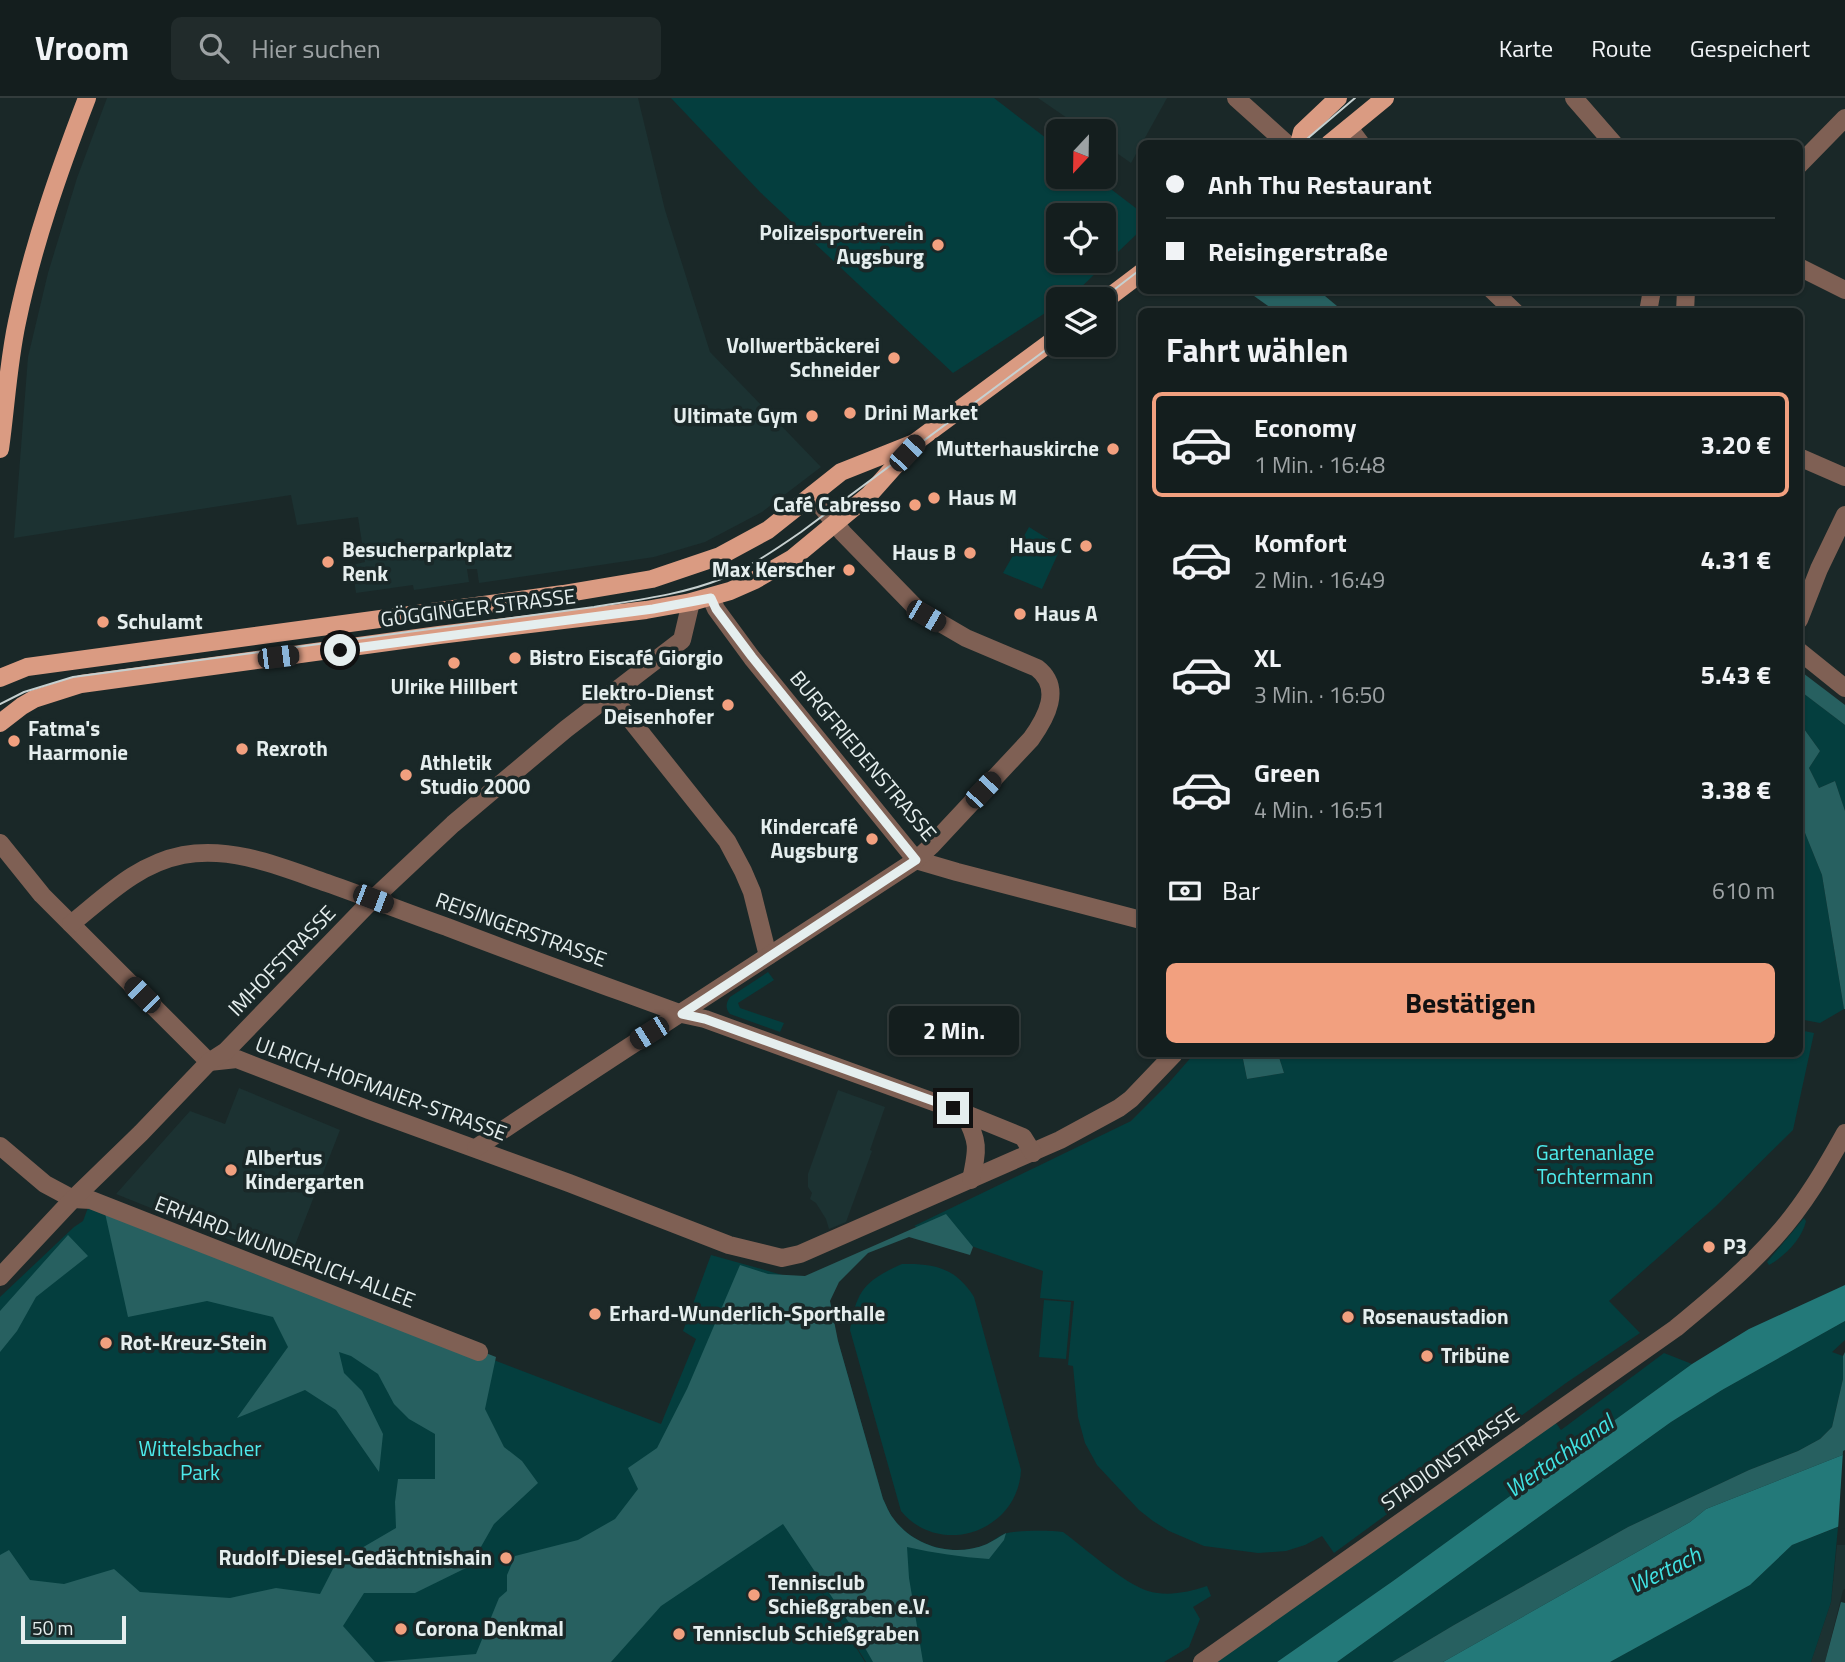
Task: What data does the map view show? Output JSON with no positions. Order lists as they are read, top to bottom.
{
  "streets": {
    "main road": ["GÖGGINGER STRASSE"],
    "street": [
      "BURGFRIEDENSTRASSE",
      "REISINGERSTRASSE",
      "IMHOFSTRASSE",
      "ULRICH-HOFMAIER-STRASSE",
      "ERHARD-WUNDERLICH-ALLEE",
      "STADIONSTRASSE"
    ]
  },
  "crossings": [
    ["GÖGGINGER STRASSE", "BURGFRIEDENSTRASSE"],
    ["GÖGGINGER STRASSE", "IMHOFSTRASSE"],
    ["REISINGERSTRASSE", "IMHOFSTRASSE"],
    ["IMHOFSTRASSE", "ULRICH-HOFMAIER-STRASSE"],
    ["IMHOFSTRASSE", "ERHARD-WUNDERLICH-ALLEE"]
  ],
  "water": ["Wertachkanal", "Wertach"],
  "parks": ["Gartenanlage Tochtermann", "Wittelsbacher Park"],
  "places": [
    "Polizeisportverein Augsburg",
    "Vollwertbäckerei Schneider",
    "Drini Market",
    "Ultimate Gym",
    "Mutterhauskirche",
    "Haus M",
    "Café Cabresso",
    "Haus C",
    "Haus B",
    "Besucherparkplatz Renk",
    "Max Kerscher",
    "Haus A",
    "Schulamt",
    "Bistro Eiscafé Giorgio",
    "Ulrike Hillbert",
    "Elektro-Dienst Deisenhofer",
    "Fatma's Haarmonie",
    "Rexroth",
    "Athletik Studio 2000",
    "Kindercafé Augsburg",
    "Albertus Kindergarten",
    "P3",
    "Erhard-Wunderlich-Sporthalle",
    "Rosenaustadion",
    "Rot-Kreuz-Stein",
    "Tribüne",
    "Rudolf-Diesel-Gedächtnishain",
    "Tennisclub Schießgraben e.V.",
    "Corona Denkmal",
    "Tennisclub Schießgraben"
  ],
  "scale_bar": "50 m",
  "north": "bottom",
  "page": {
    "header": "Vroom",
    "search": "Hier suchen",
    "nav": ["Karte", "Route", "Gespeichert"],
    "banner": ["Anh Thu Restaurant", "Reisingerstraße"],
    "heading": "Fahrt wählen",
    "list": [
      {
        "name": "Economy",
        "note": "1 Min. · 16:48",
        "value": "3.20 €"
      },
      {
        "name": "Komfort",
        "note": "2 Min. · 16:49",
        "value": "4.31 €"
      },
      {
        "name": "XL",
        "note": "3 Min. · 16:50",
        "value": "5.43 €"
      },
      {
        "name": "Green",
        "note": "4 Min. · 16:51",
        "value": "3.38 €"
      }
    ],
    "pay": ["Bar", "610 m"],
    "buttons": "Bestätigen",
    "bubble": "2 Min.",
    "scale": "50 m"
  }
}
